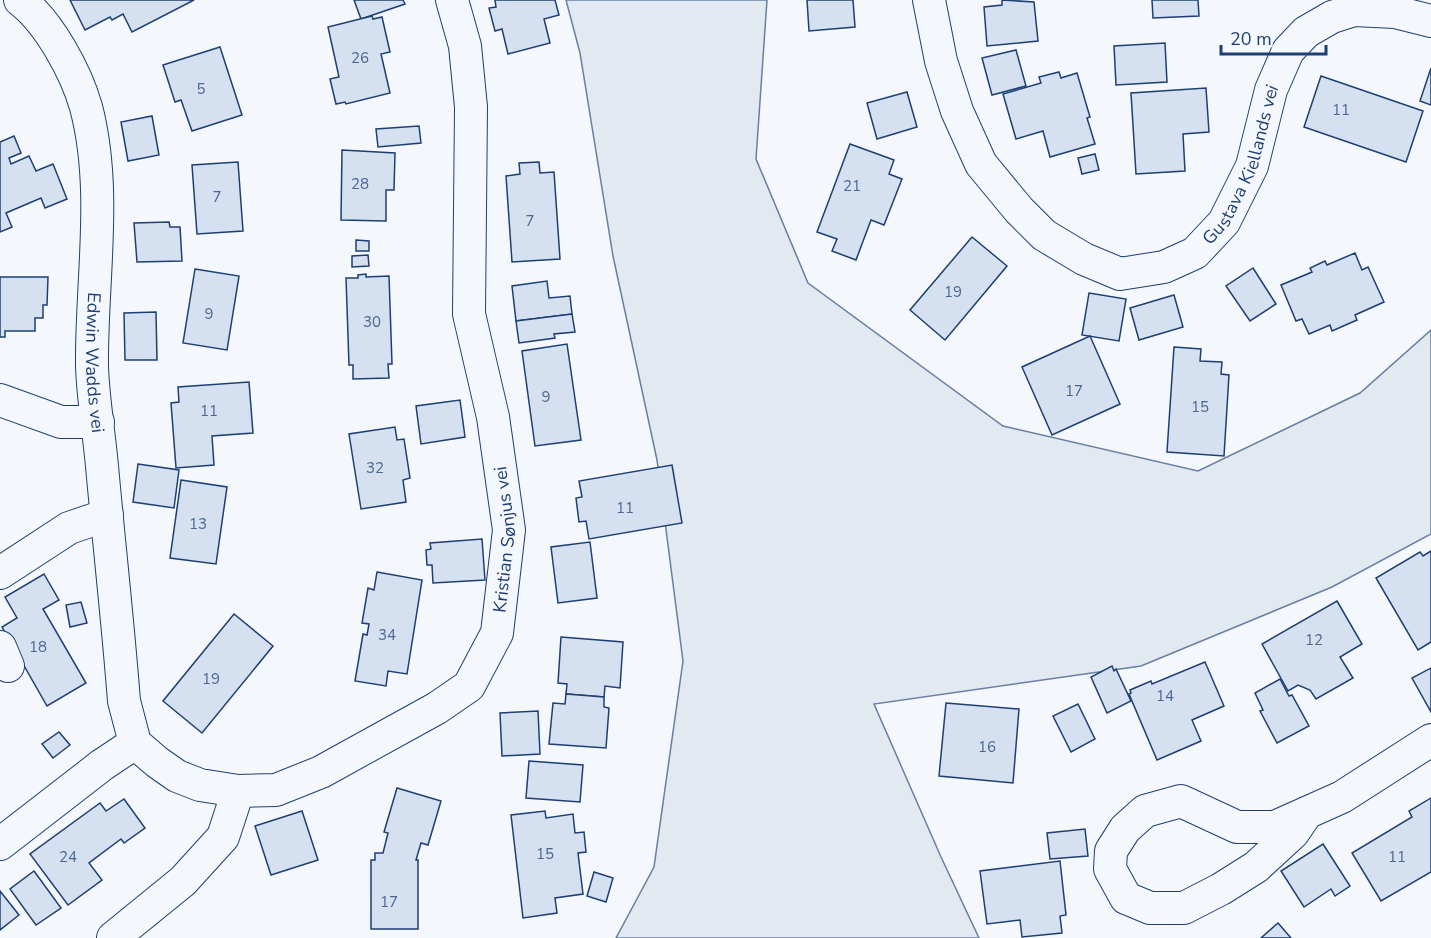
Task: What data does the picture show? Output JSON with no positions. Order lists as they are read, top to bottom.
{
  "streets": {
    "street": ["Gustava Kiellands vei", "Edwin Wadds vei", "Kristian Sønjus vei"]
  },
  "crossings": [
    ["Edwin Wadds vei", "Kristian Sønjus vei"]
  ],
  "house_numbers": [
    "26",
    "5",
    "11",
    "28",
    "21",
    "7",
    "7",
    "19",
    "9",
    "30",
    "17",
    "9",
    "15",
    "11",
    "32",
    "11",
    "13",
    "34",
    "12",
    "18",
    "19",
    "14",
    "16",
    "15",
    "24",
    "11",
    "17"
  ],
  "scale_bar": "20 m"
}
